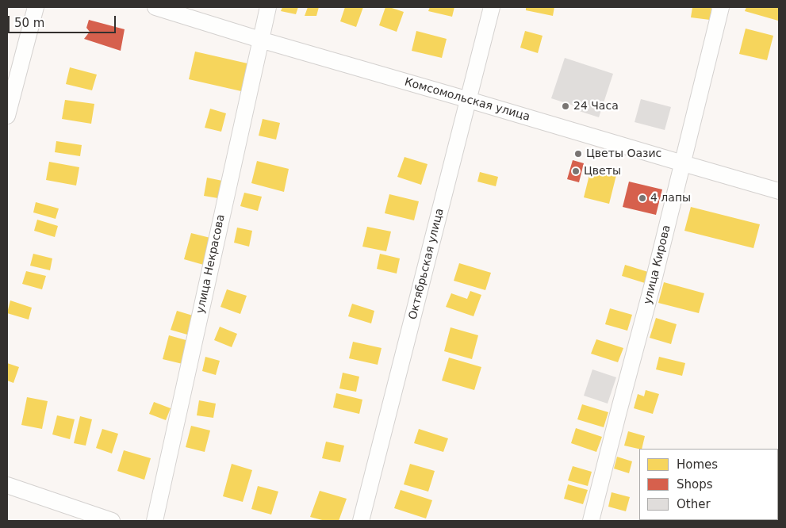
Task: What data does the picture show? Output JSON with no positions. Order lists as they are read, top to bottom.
{
  "streets": {
    "street": [
      "Комсомольская улица",
      "улица Некрасова",
      "Октябрьская улица",
      "улица Кирова"
    ]
  },
  "crossings": [
    ["Комсомольская улица", "улица Некрасова"],
    ["Комсомольская улица", "Октябрьская улица"],
    ["Комсомольская улица", "улица Кирова"]
  ],
  "places": [
    "24 Часа",
    "Цветы Оазис",
    "Цветы",
    "4 лапы"
  ],
  "legend": ["Homes", "Shops", "Other"],
  "scale_bar": "50 m"
}
